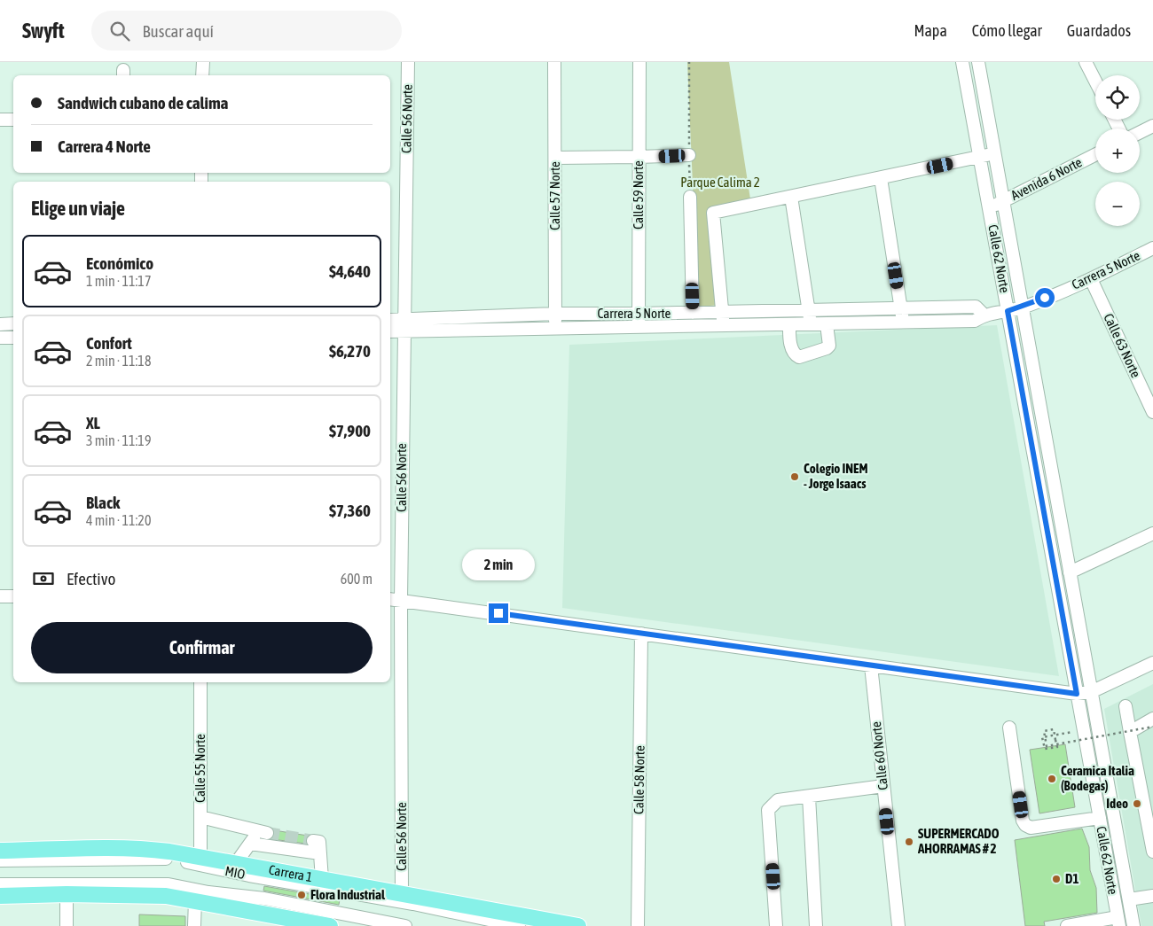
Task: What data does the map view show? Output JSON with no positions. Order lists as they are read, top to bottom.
{
  "streets": {
    "main road": ["Carrera 1"],
    "street": [
      "Calle 56 Norte",
      "Avenida 6 Norte",
      "Calle 59 Norte",
      "Calle 57 Norte",
      "Calle 62 Norte",
      "Carrera 5 Norte",
      "Calle 63 Norte",
      "Calle 60 Norte",
      "Calle 55 Norte",
      "Calle 58 Norte",
      "MIO"
    ]
  },
  "crossings": [
    ["Calle 56 Norte", "Carrera 5 Norte"],
    ["Calle 56 Norte", "Carrera 1"],
    ["Avenida 6 Norte", "Calle 62 Norte"],
    ["Calle 59 Norte", "Carrera 5 Norte"],
    ["Calle 57 Norte", "Carrera 5 Norte"],
    ["Calle 62 Norte", "Carrera 5 Norte"],
    ["Carrera 5 Norte", "Calle 63 Norte"],
    ["Calle 55 Norte", "Carrera 1"]
  ],
  "parks": ["Parque Calima 2"],
  "places": [
    "Colegio INEM - Jorge Isaacs",
    "Ceramica Italia (Bodegas)",
    "Ideo",
    "SUPERMERCADO AHORRAMAS # 2",
    "D1",
    "Flora Industrial"
  ],
  "page": {
    "header": "Swyft",
    "search": "Buscar aquí",
    "nav": ["Mapa", "Cómo llegar", "Guardados"],
    "map_buttons": ["+", "−"],
    "banner": ["Sandwich cubano de calima", "Carrera 4 Norte"],
    "heading": "Elige un viaje",
    "list": [
      {
        "name": "Económico",
        "note": "1 min · 11:17",
        "value": "$4,640"
      },
      {
        "name": "Confort",
        "note": "2 min · 11:18",
        "value": "$6,270"
      },
      {
        "name": "XL",
        "note": "3 min · 11:19",
        "value": "$7,900"
      },
      {
        "name": "Black",
        "note": "4 min · 11:20",
        "value": "$7,360"
      }
    ],
    "bubble": "2 min",
    "pay": ["Efectivo", "600 m"],
    "buttons": "Confirmar"
  }
}
